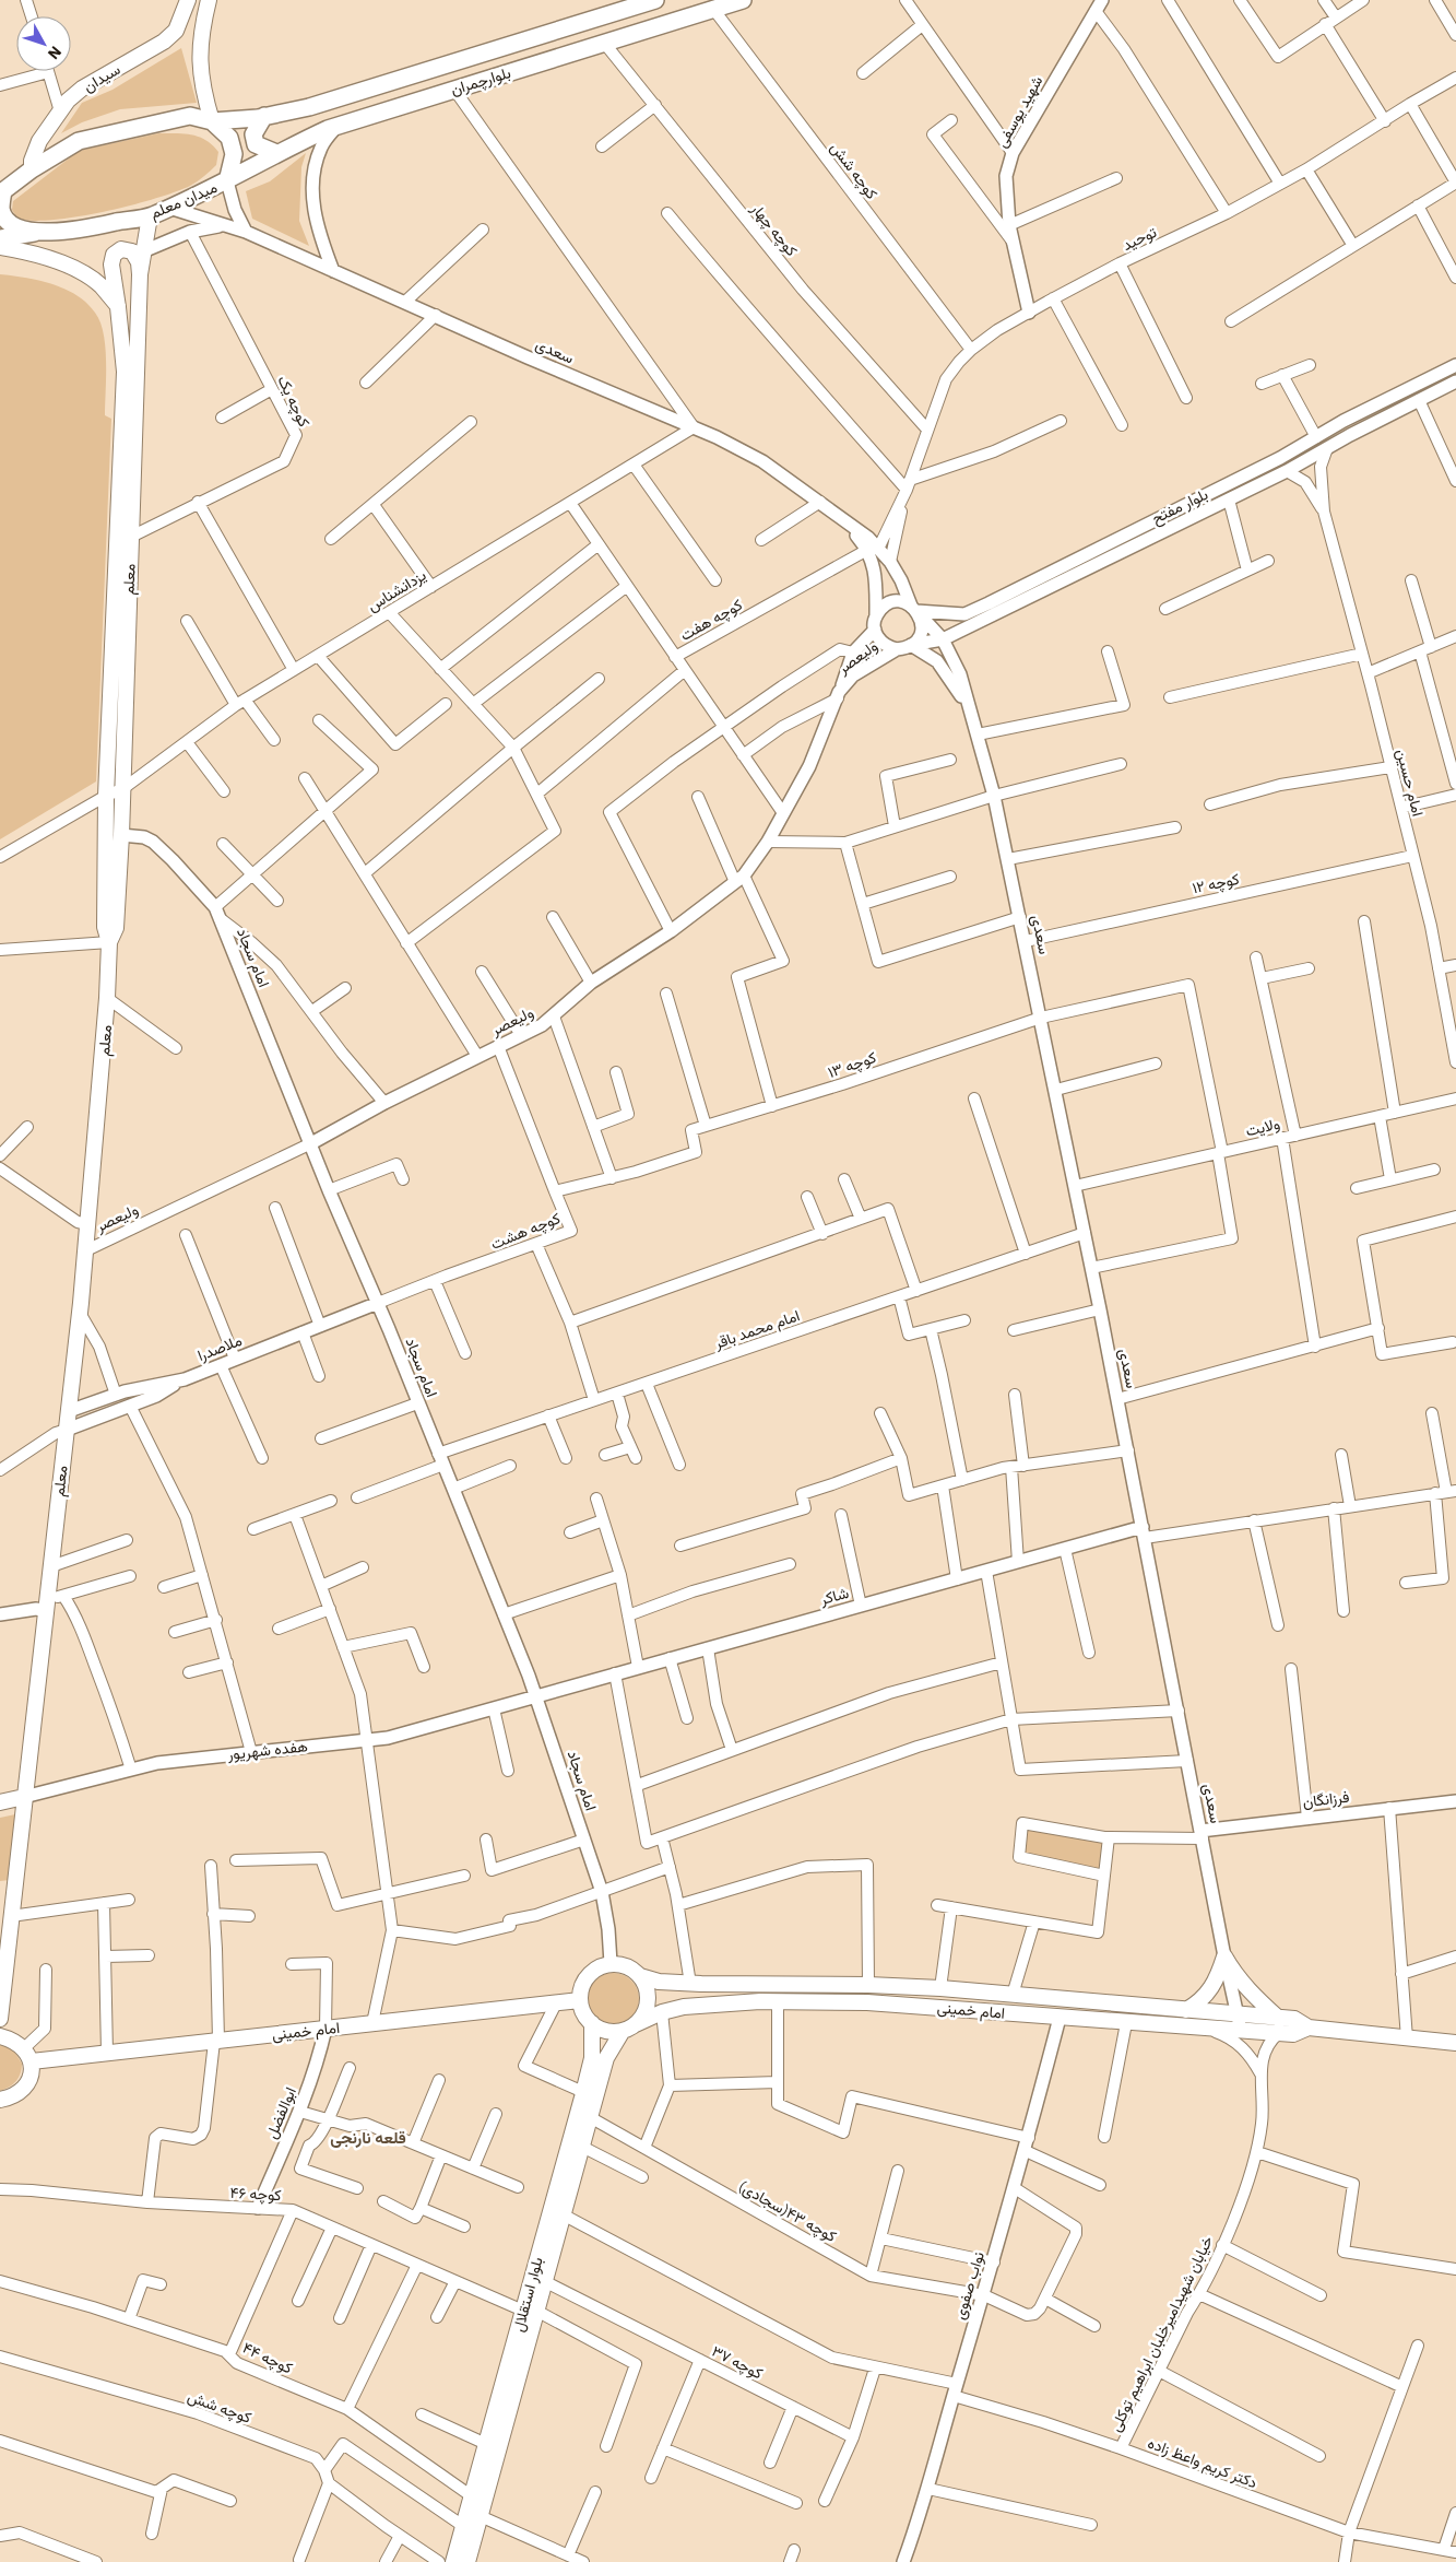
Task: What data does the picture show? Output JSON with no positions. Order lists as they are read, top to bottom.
{
  "streets": {
    "main road": [
      "سیدان",
      "بلوارچمران",
      "میدان معلم",
      "معلم",
      "هفده شهریور",
      "امام خمینی",
      "بلوار استقلال"
    ],
    "street": [
      "شهید یوسفی",
      "کوچه شش",
      "کوچه چهار",
      "توحید",
      "سعدی",
      "کوچه یک",
      "بلوار مفتح",
      "یزدانشناس",
      "کوچه هفت",
      "ولیعصر",
      "امام حسین",
      "کوچه ۱۲",
      "امام سجاد",
      "کوچه ۱۳",
      "ولایت",
      "کوچه هشت",
      "امام محمد باقر",
      "ملاصدرا",
      "شاکر",
      "فرزانگان",
      "ابوالفضل",
      "کوچه ۴۶",
      "کوچه ۴۳(سجادی)",
      "نواب صفوی",
      "خیابان شهیدامیرخلبان ابراهیم توکلی",
      "کوچه ۴۴",
      "کوچه ۳۷",
      "دکتر کریم واعظ زاده"
    ]
  },
  "crossings": [
    ["سیدان", "میدان معلم"],
    ["بلوارچمران", "کوچه شش"],
    ["بلوارچمران", "میدان معلم"],
    ["بلوارچمران", "کوچه چهار"],
    ["شهید یوسفی", "توحید"],
    ["کوچه شش", "توحید"],
    ["میدان معلم", "سعدی"],
    ["میدان معلم", "معلم"],
    ["کوچه چهار", "توحید"],
    ["سعدی", "بلوار مفتح"],
    ["سعدی", "یزدانشناس"],
    ["سعدی", "کوچه هفت"],
    ["سعدی", "ولیعصر"],
    ["سعدی", "کوچه ۱۲"],
    ["سعدی", "کوچه ۱۳"],
    ["سعدی", "ولایت"],
    ["سعدی", "امام محمد باقر"],
    ["سعدی", "شاکر"],
    ["سعدی", "فرزانگان"],
    ["سعدی", "امام خمینی"],
    ["کوچه یک", "معلم"],
    ["بلوار مفتح", "ولیعصر"],
    ["معلم", "یزدانشناس"],
    ["معلم", "ولیعصر"],
    ["معلم", "امام سجاد"],
    ["معلم", "ملاصدرا"],
    ["معلم", "هفده شهریور"],
    ["یزدانشناس", "کوچه هفت"],
    ["ولیعصر", "امام سجاد"],
    ["امام حسین", "کوچه ۱۲"],
    ["امام سجاد", "کوچه هشت"],
    ["امام سجاد", "امام محمد باقر"],
    ["امام سجاد", "ملاصدرا"],
    ["امام سجاد", "شاکر"],
    ["امام سجاد", "هفده شهریور"],
    ["امام سجاد", "امام خمینی"],
    ["امام سجاد", "بلوار استقلال"],
    ["کوچه ۱۳", "ولایت"],
    ["کوچه ۱۳", "کوچه هشت"],
    ["کوچه هشت", "ملاصدرا"],
    ["شاکر", "هفده شهریور"],
    ["امام خمینی", "ابوالفضل"],
    ["امام خمینی", "نواب صفوی"],
    ["امام خمینی", "بلوار استقلال"],
    ["ابوالفضل", "کوچه ۴۶"],
    ["کوچه ۴۶", "بلوار استقلال"],
    ["کوچه ۴۳(سجادی)", "نواب صفوی"],
    ["کوچه ۴۳(سجادی)", "بلوار استقلال"],
    ["نواب صفوی", "دکتر کریم واعظ زاده"],
    ["بلوار استقلال", "کوچه ۴۴"],
    ["بلوار استقلال", "کوچه ۳۷"],
    ["خیابان شهیدامیرخلبان ابراهیم توکلی", "دکتر کریم واعظ زاده"]
  ],
  "districts": ["قلعه نارنجی"],
  "north": "bottom right"
}
